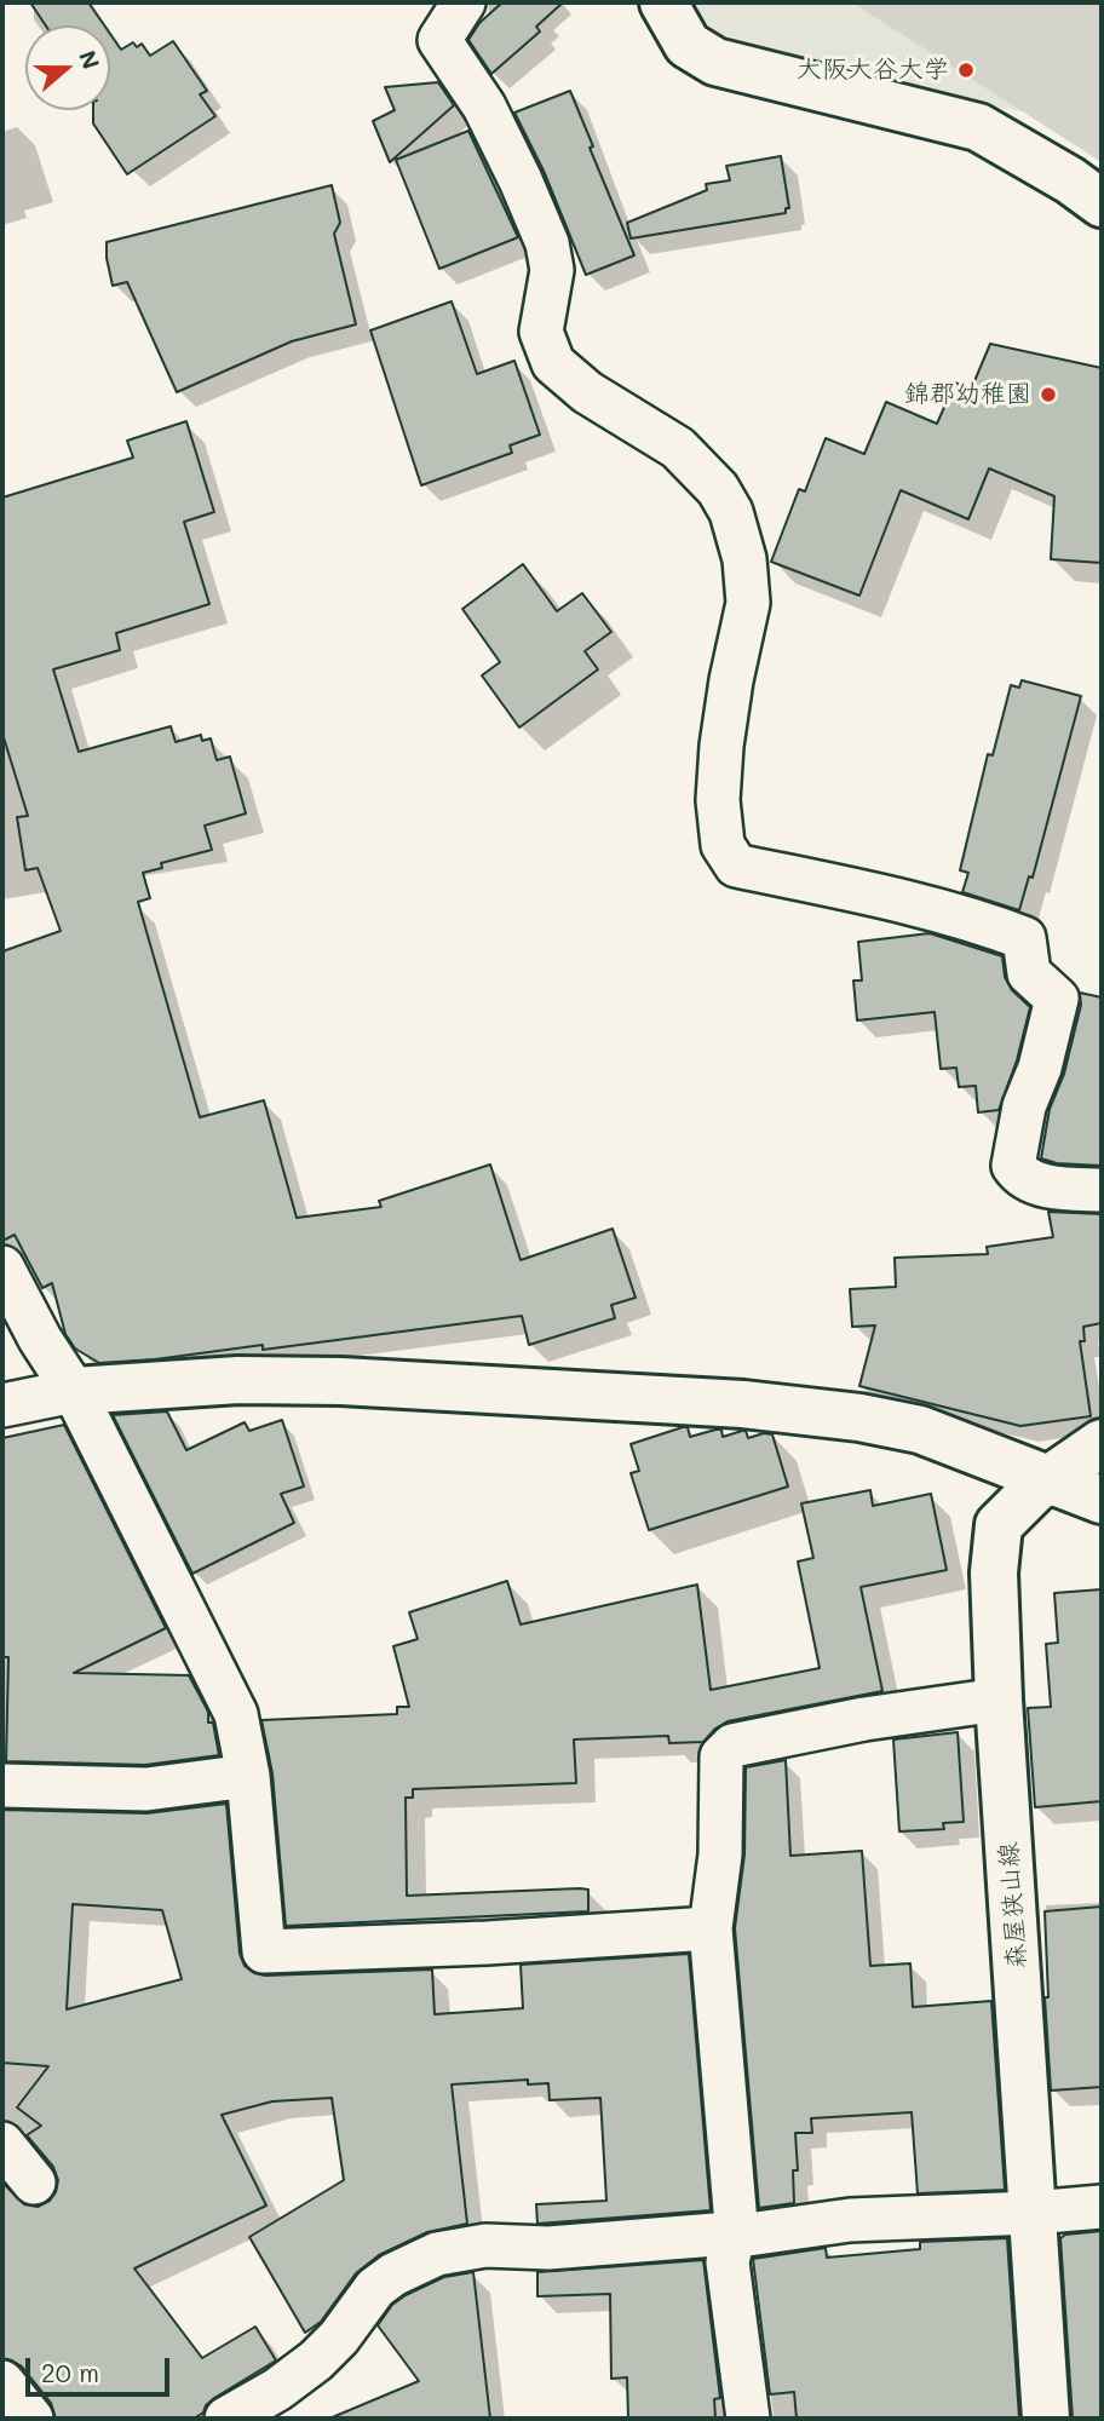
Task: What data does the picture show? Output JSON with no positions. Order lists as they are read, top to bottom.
{
  "streets": {
    "street": ["森屋狭山線"]
  },
  "places": ["大阪大谷大学", "錦郡幼稚園"],
  "scale_bar": "20 m",
  "north": "right"
}
